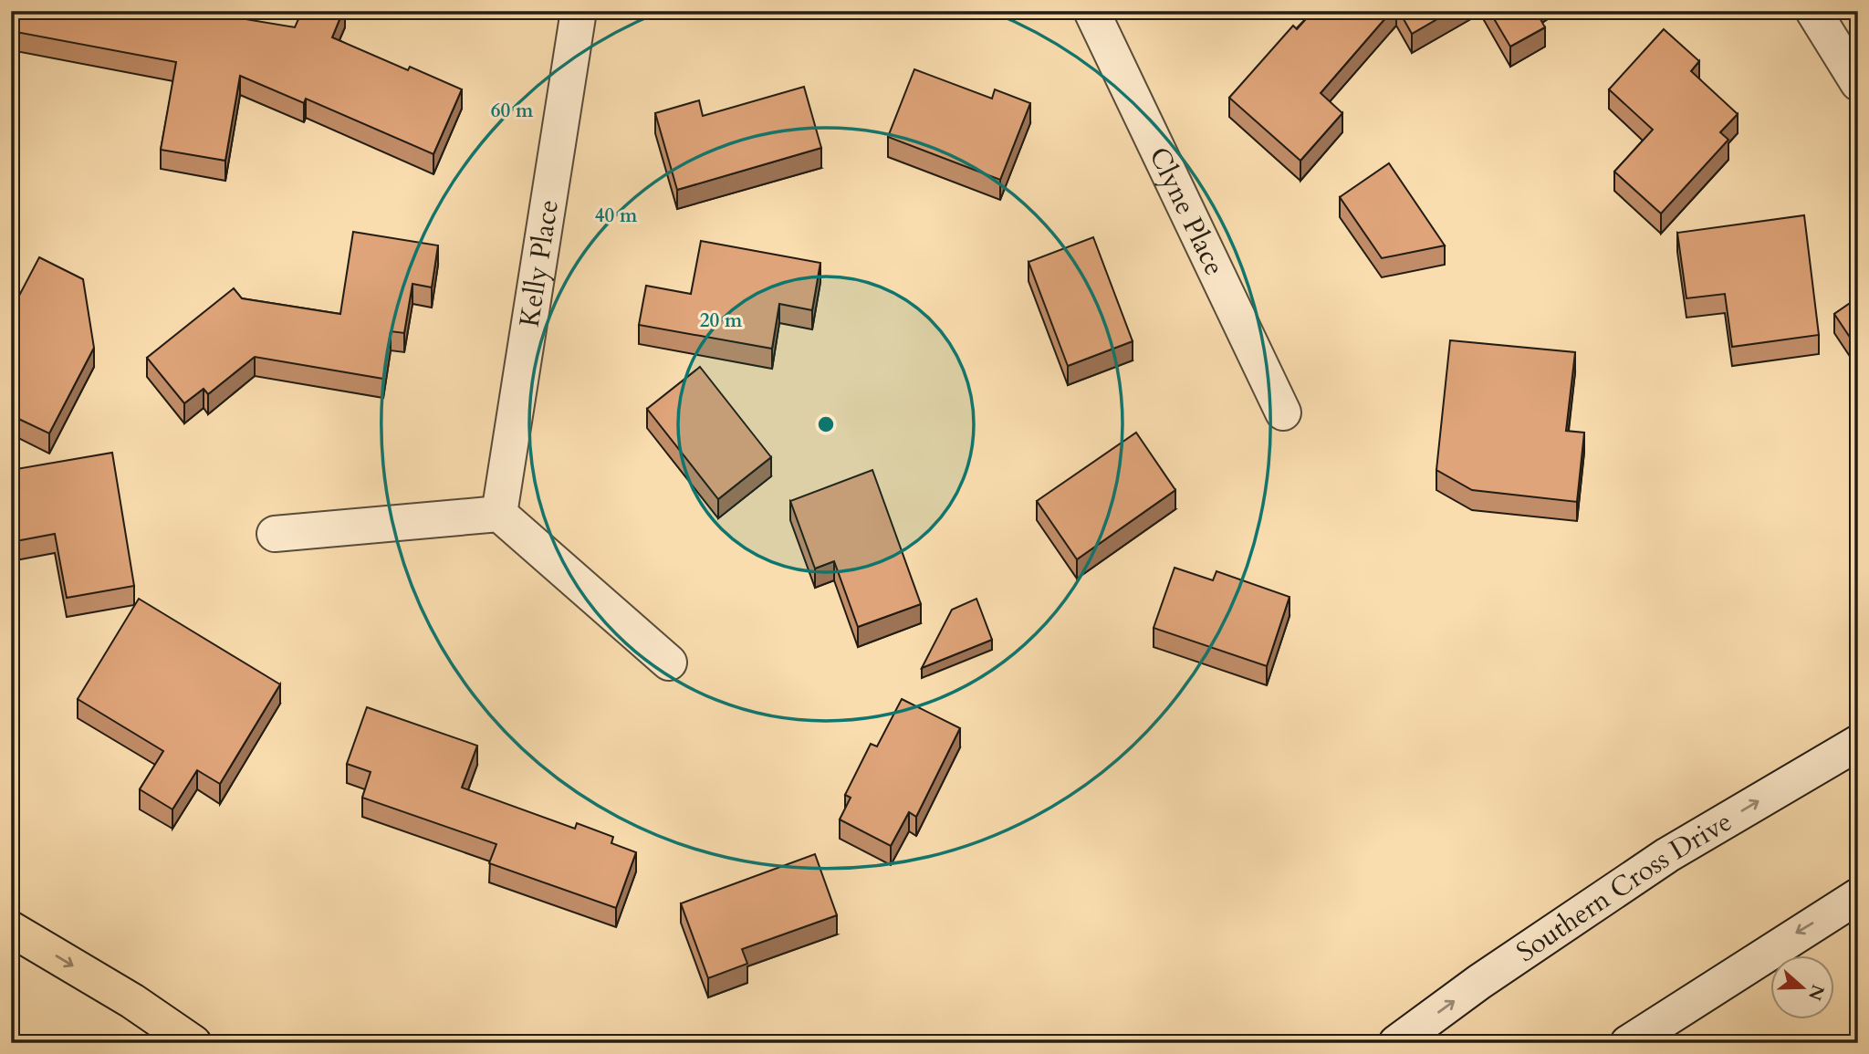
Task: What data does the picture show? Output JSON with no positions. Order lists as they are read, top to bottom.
{
  "streets": {
    "street": ["Clyne Place", "Kelly Place", "Southern Cross Drive"]
  },
  "north": "right",
  "rings": ["60 m", "40 m", "20 m"]
}
